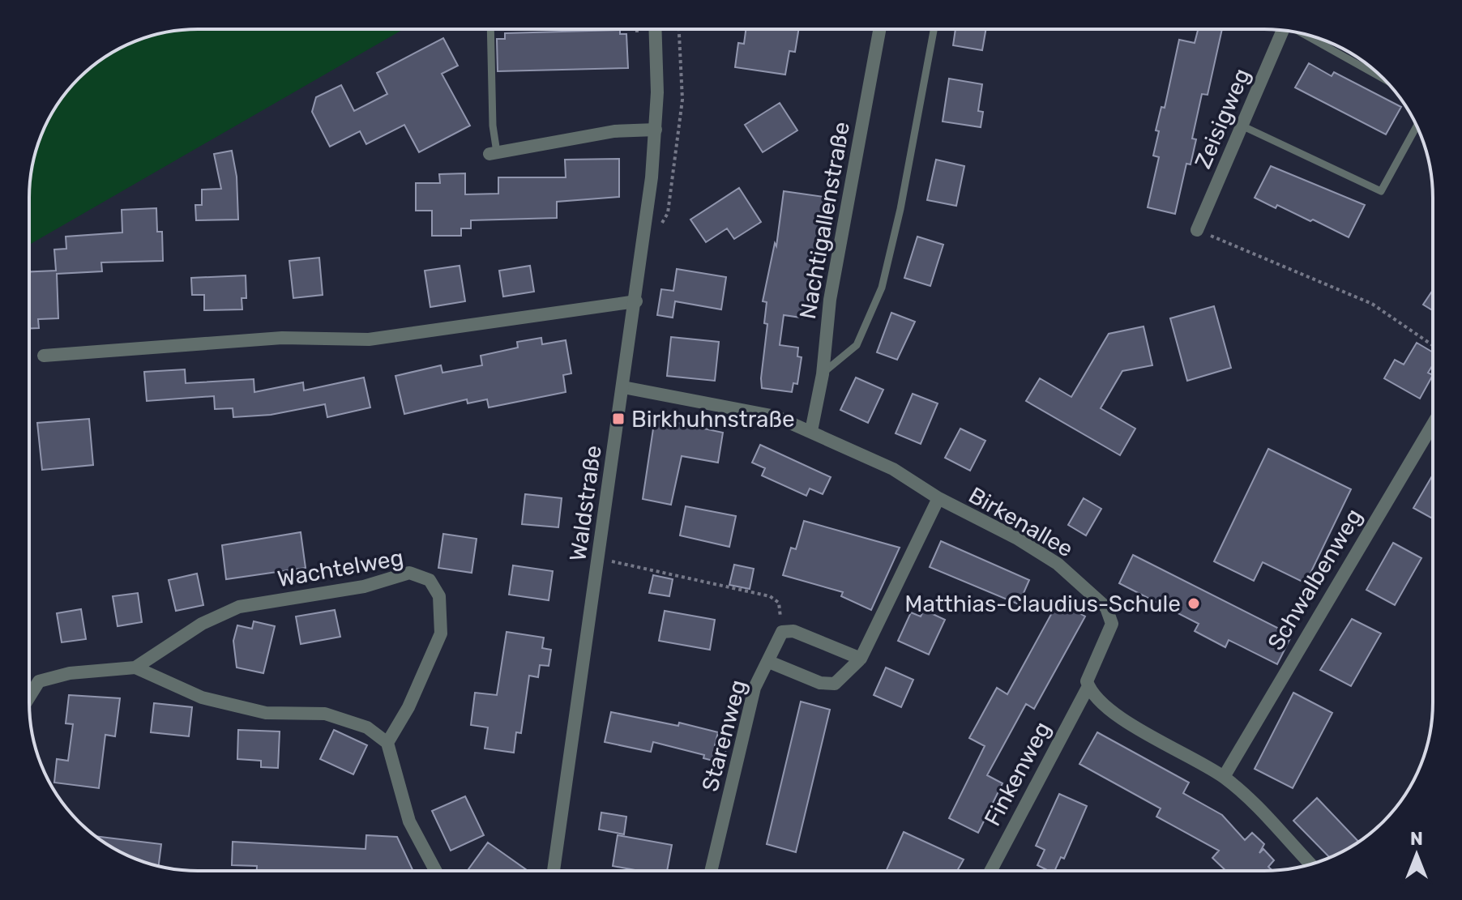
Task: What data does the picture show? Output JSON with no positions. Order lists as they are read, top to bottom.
{
  "streets": {
    "street": [
      "Zeisigweg",
      "Nachtigallenstraße",
      "Waldstraße",
      "Birkenallee",
      "Wachtelweg",
      "Schwalbenweg",
      "Starenweg",
      "Finkenweg"
    ]
  },
  "crossings": [
    ["Nachtigallenstraße", "Birkenallee"],
    ["Waldstraße", "Birkenallee"],
    ["Birkenallee", "Finkenweg"]
  ],
  "places": {
    "transit": ["Birkhuhnstraße"],
    "other": ["Matthias-Claudius-Schule"]
  },
  "north": "top"
}
